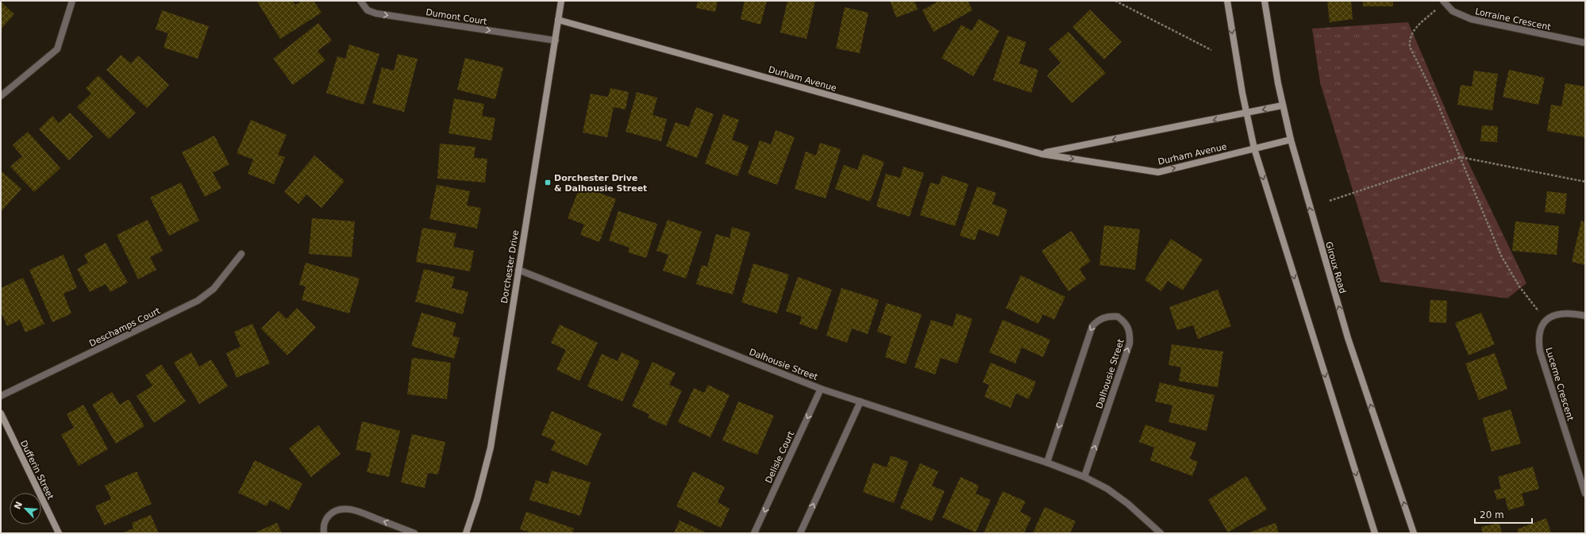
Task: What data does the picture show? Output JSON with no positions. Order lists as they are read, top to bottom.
{
  "streets": {
    "street": [
      "Dumont Court",
      "Lorraine Crescent",
      "Durham Avenue",
      "Dorchester Drive",
      "Giroux Road",
      "Deschamps Court",
      "Dalhousie Street",
      "Lucerne Crescent",
      "Delisle Court",
      "Dufferin Street"
    ]
  },
  "crossings": [
    ["Dumont Court", "Dorchester Drive"],
    ["Durham Avenue", "Dorchester Drive"],
    ["Durham Avenue", "Giroux Road"],
    ["Dorchester Drive", "Dalhousie Street"],
    ["Dalhousie Street", "Delisle Court"]
  ],
  "one_way": ["Dumont Court"],
  "places": {
    "transit": ["Dorchester Drive & Dalhousie Street"]
  },
  "scale_bar": "20 m",
  "north": "top left"
}
